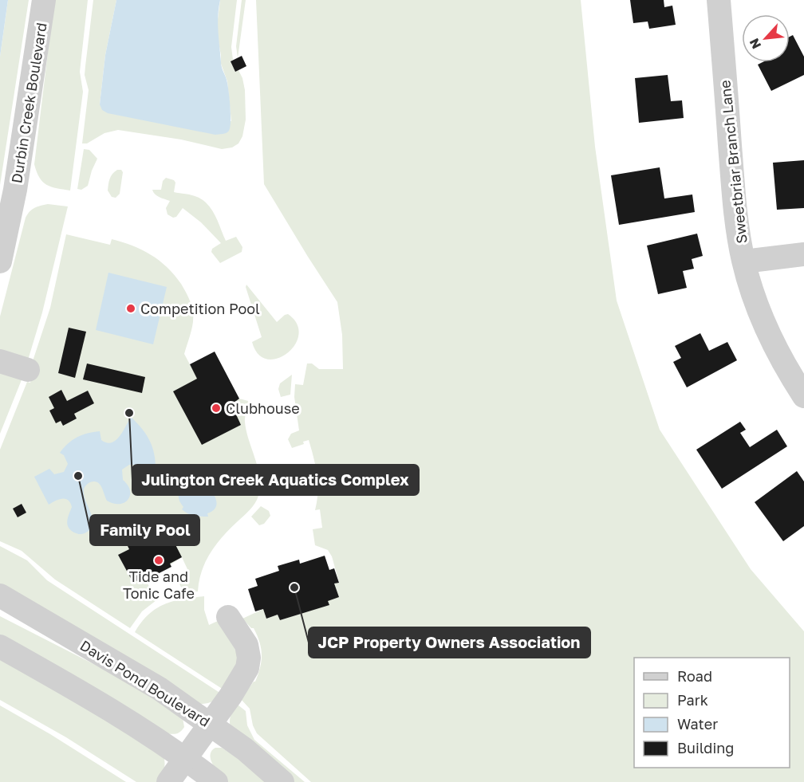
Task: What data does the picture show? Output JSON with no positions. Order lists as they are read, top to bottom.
{
  "streets": {
    "street": ["Durbin Creek Boulevard", "Sweetbriar Branch Lane", "Davis Pond Boulevard"]
  },
  "places": [
    "Competition Pool",
    "Clubhouse",
    "Julington Creek Aquatics Complex",
    "Family Pool",
    "Tide and Tonic Cafe",
    "JCP Property Owners Association"
  ],
  "legend": [
    "Road",
    "Park",
    "Water",
    "Building"
  ],
  "north": "bottom left"
}
